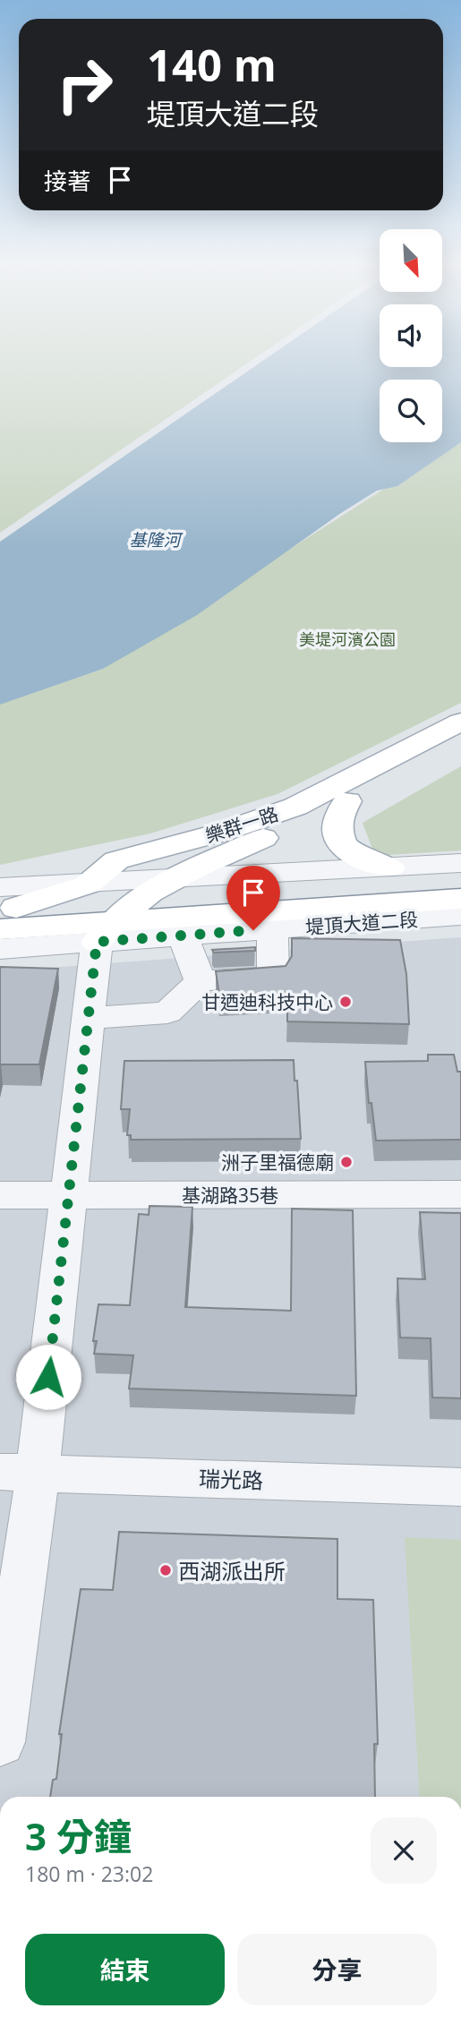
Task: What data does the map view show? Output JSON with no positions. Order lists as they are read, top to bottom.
{
  "streets": {
    "main road": ["樂群一路", "堤頂大道二段"],
    "street": ["基湖路35巷", "瑞光路"]
  },
  "crossings": [
    ["樂群一路", "堤頂大道二段"]
  ],
  "water": ["基隆河"],
  "parks": ["美堤河濱公園"],
  "places": ["甘迺迪科技中心", "洲子里福德廟", "西湖派出所"],
  "north": "bottom right",
  "page": {
    "turn": ["140 m", "堤頂大道二段"],
    "then": "接著",
    "heading": ["3 分鐘", "180 m · 23:02"],
    "buttons": ["結束", "分享"]
  }
}
